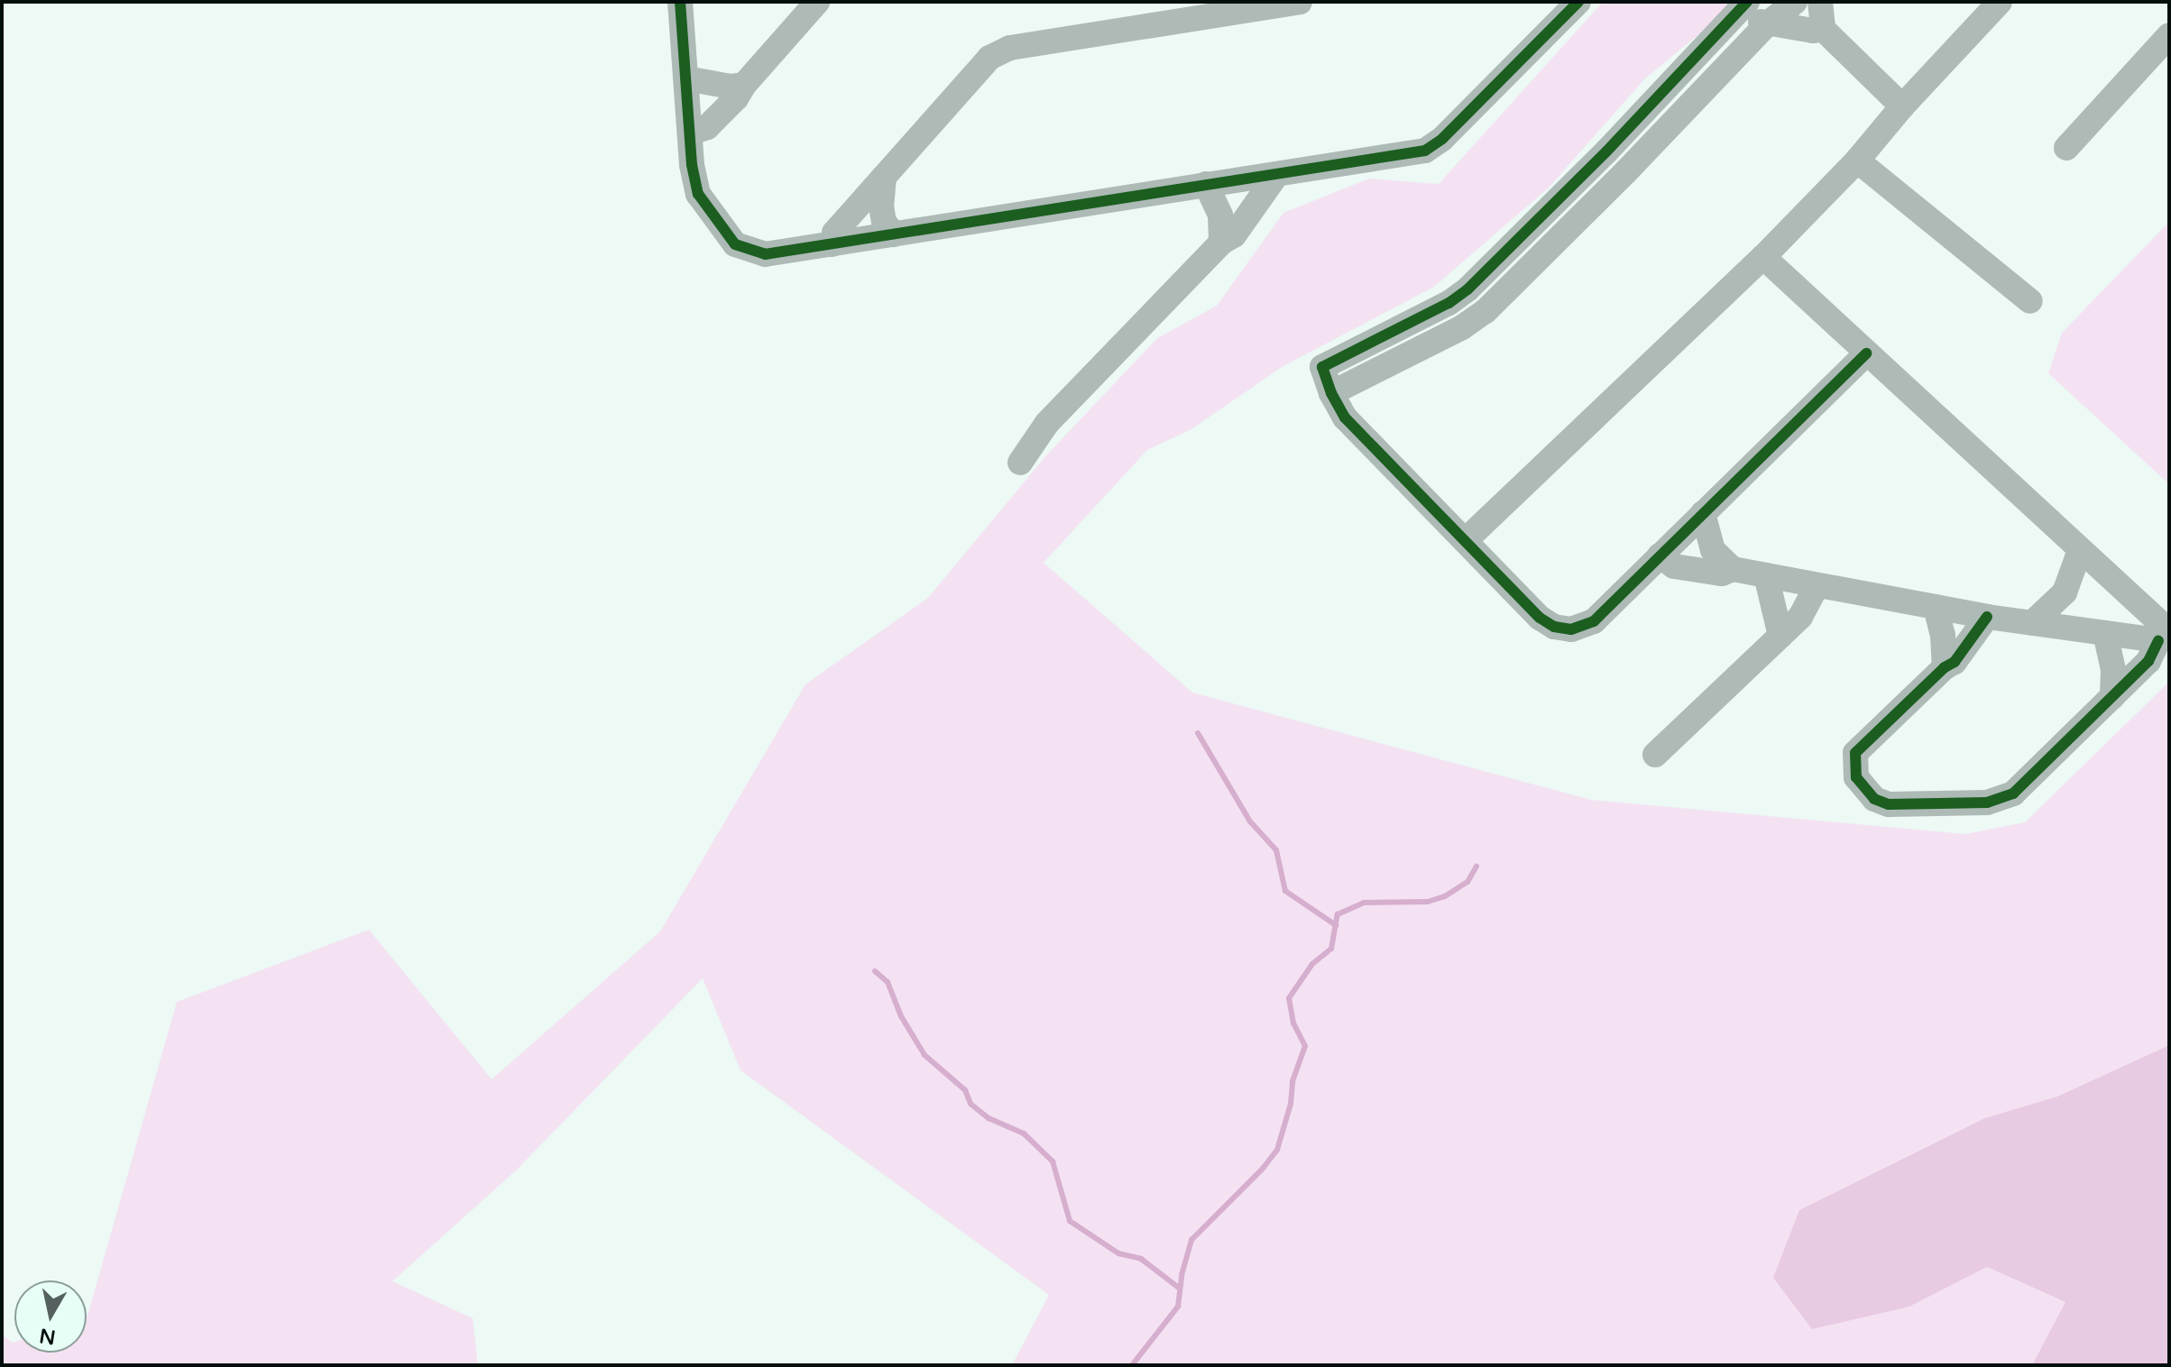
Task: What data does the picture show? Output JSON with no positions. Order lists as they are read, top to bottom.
{
  "north": "bottom"
}
